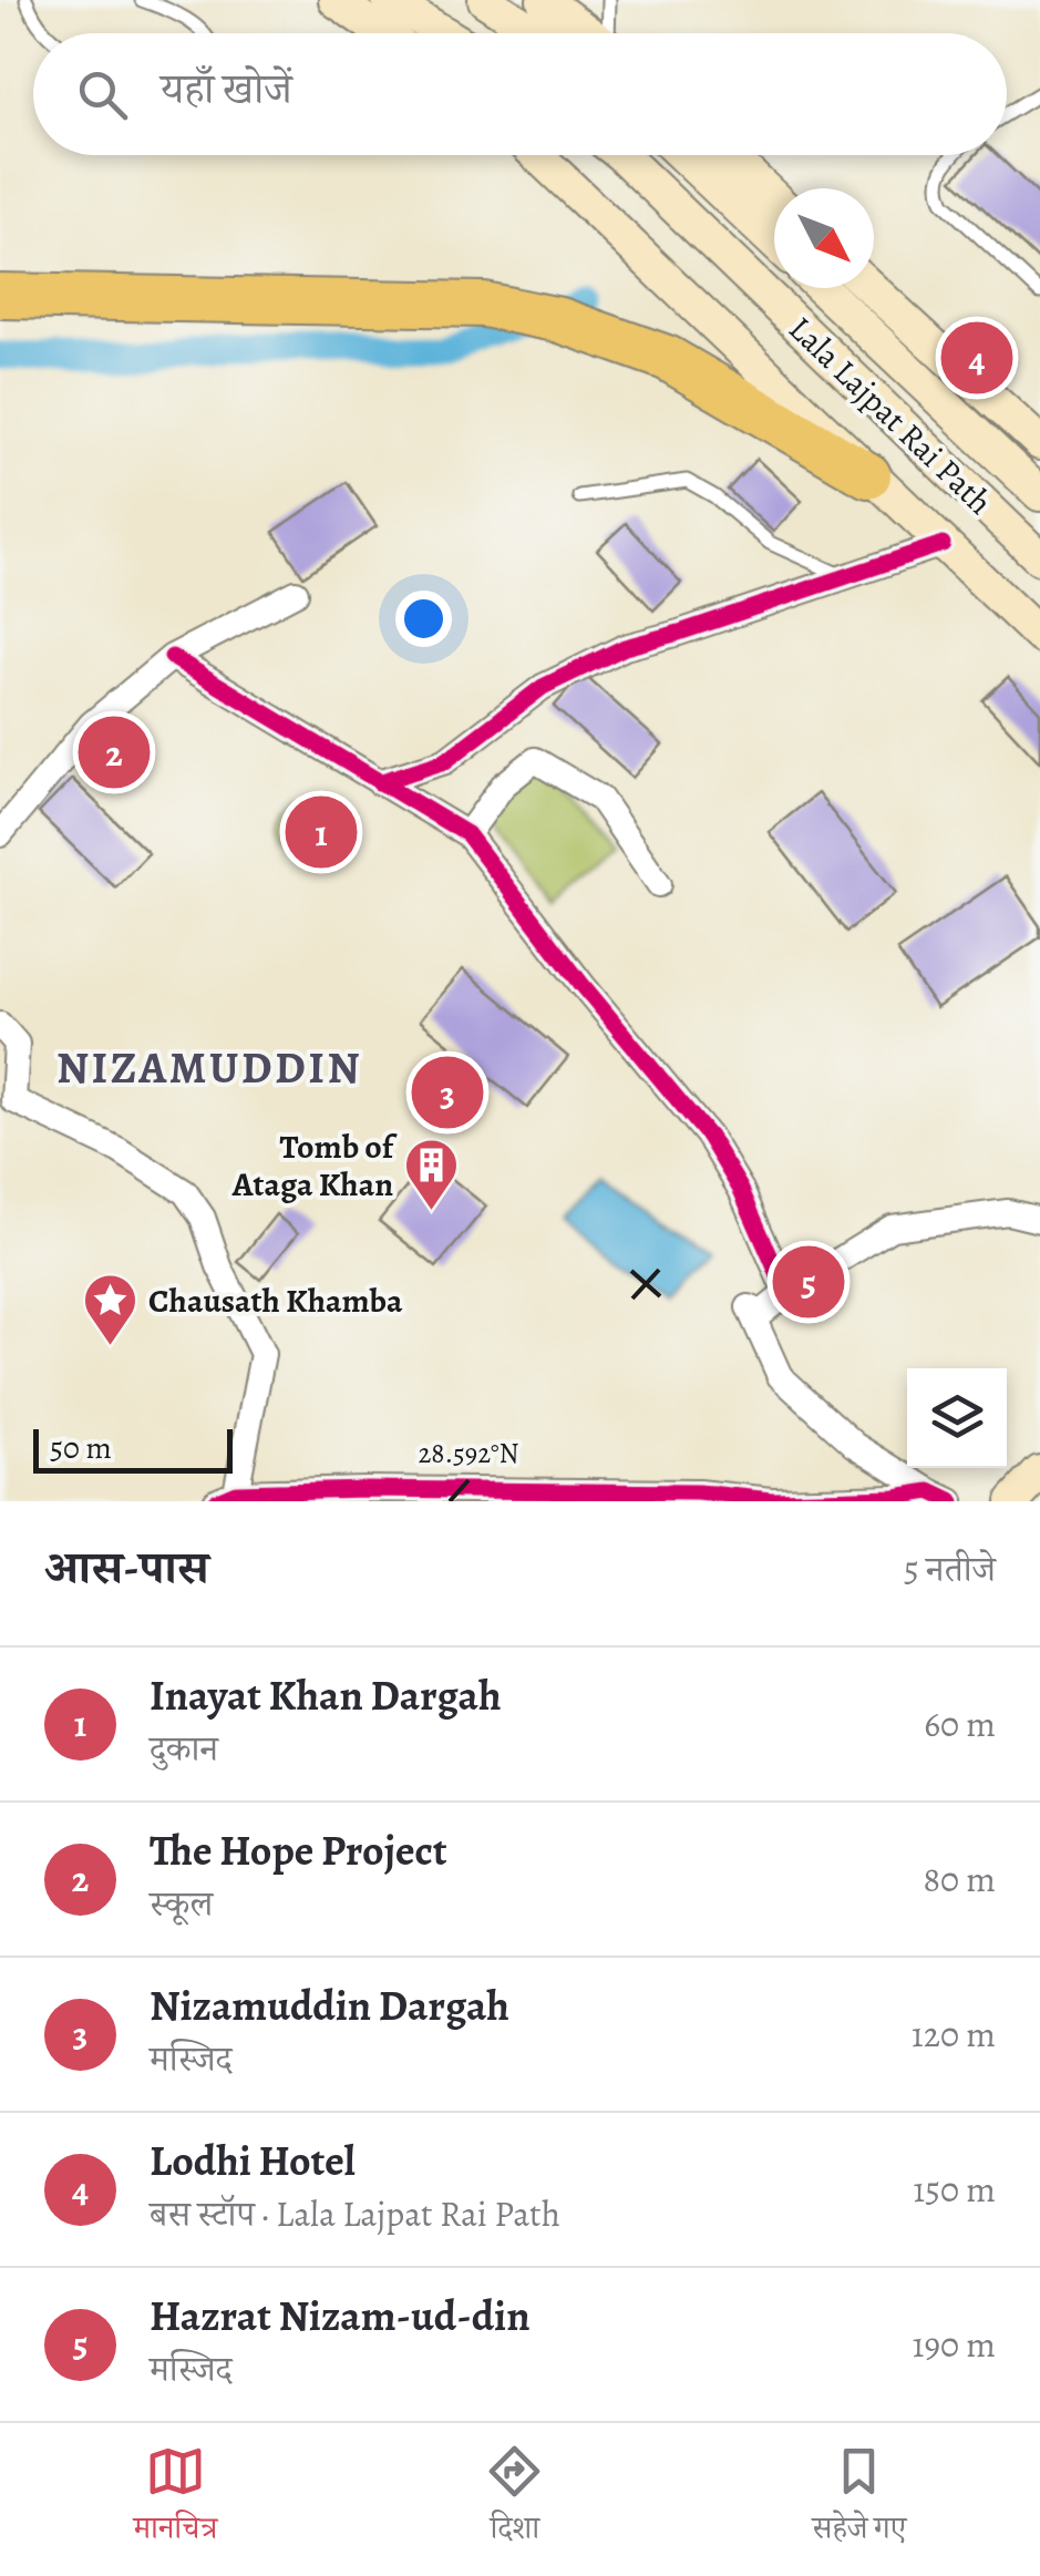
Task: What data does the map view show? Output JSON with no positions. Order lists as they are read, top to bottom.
{
  "streets": {
    "main road": ["Lala Lajpat Rai Path"]
  },
  "districts": ["NIZAMUDDIN"],
  "places": {
    "building": ["Tomb of Ataga Khan"],
    "place": ["Chausath Khamba"]
  },
  "scale_bar": "50 m",
  "north": "bottom right",
  "page": {
    "search": "यहाँ खोजें",
    "pins": [
      "4",
      "2",
      "1",
      "3",
      "5"
    ],
    "scale": "50 m",
    "heading": ["आस-पास", "5 नतीजे"],
    "list": [
      {
        "mark": "1",
        "name": "Inayat Khan Dargah",
        "note": "दुकान",
        "value": "60 m"
      },
      {
        "mark": "2",
        "name": "The Hope Project",
        "note": "स्कूल",
        "value": "80 m"
      },
      {
        "mark": "3",
        "name": "Nizamuddin Dargah",
        "note": "मस्जिद",
        "value": "120 m"
      },
      {
        "mark": "4",
        "name": "Lodhi Hotel",
        "note": "बस स्टॉप · Lala Lajpat Rai Path",
        "value": "150 m"
      },
      {
        "mark": "5",
        "name": "Hazrat Nizam-ud-din",
        "note": "मस्जिद",
        "value": "190 m"
      }
    ],
    "nav": ["मानचित्र", "दिशा", "सहेजे गए"]
  },
  "coordinates": ["28.592°N"]
}
